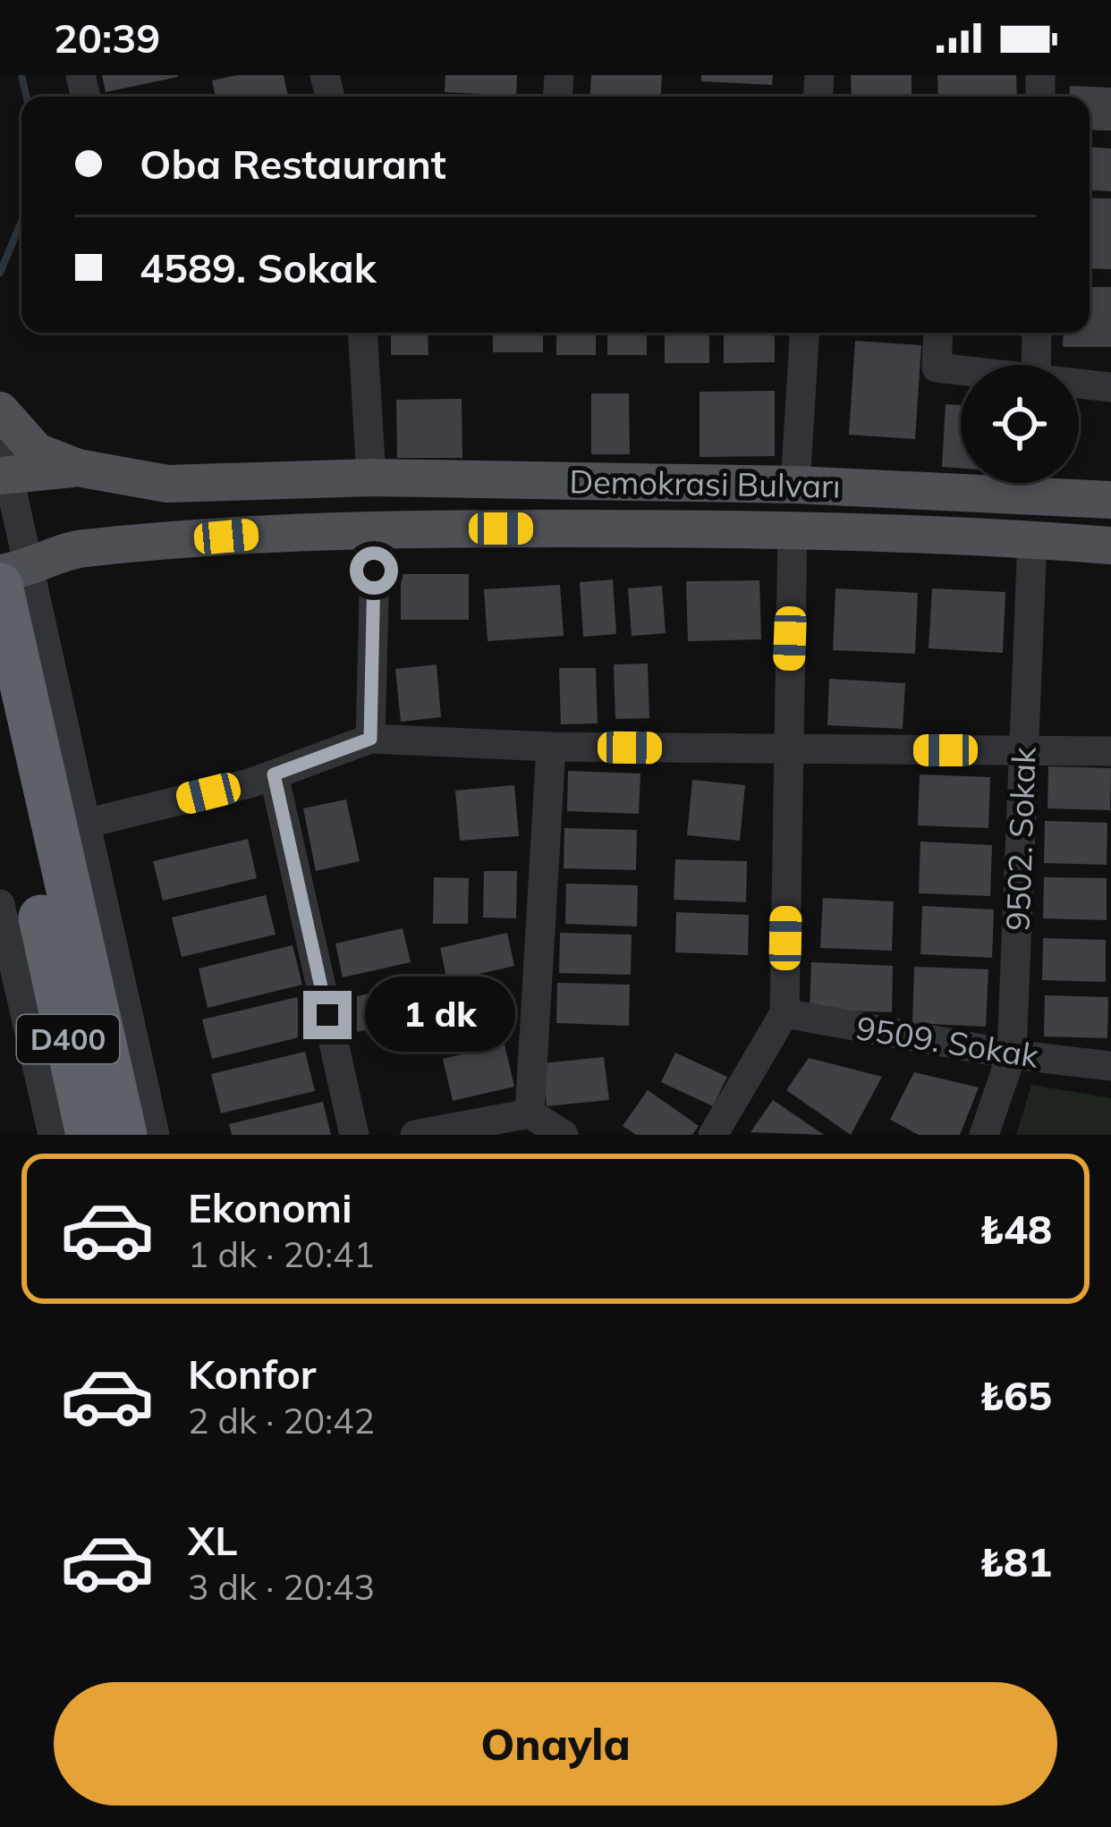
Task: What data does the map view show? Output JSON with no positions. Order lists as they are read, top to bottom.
{
  "streets": {
    "highway": ["D400"],
    "main road": ["Demokrasi Bulvarı"],
    "street": ["9502. Sokak", "9509. Sokak"]
  },
  "crossings": [
    ["Demokrasi Bulvarı", "9502. Sokak"],
    ["Demokrasi Bulvarı", "D400"],
    ["9502. Sokak", "9509. Sokak"]
  ],
  "page": {
    "status": "20:39",
    "banner": ["Oba Restaurant", "4589. Sokak"],
    "bubble": "1 dk",
    "list": [
      {
        "name": "Ekonomi",
        "note": "1 dk · 20:41",
        "value": "₺48"
      },
      {
        "name": "Konfor",
        "note": "2 dk · 20:42",
        "value": "₺65"
      },
      {
        "name": "XL",
        "note": "3 dk · 20:43",
        "value": "₺81"
      }
    ],
    "buttons": "Onayla"
  }
}
